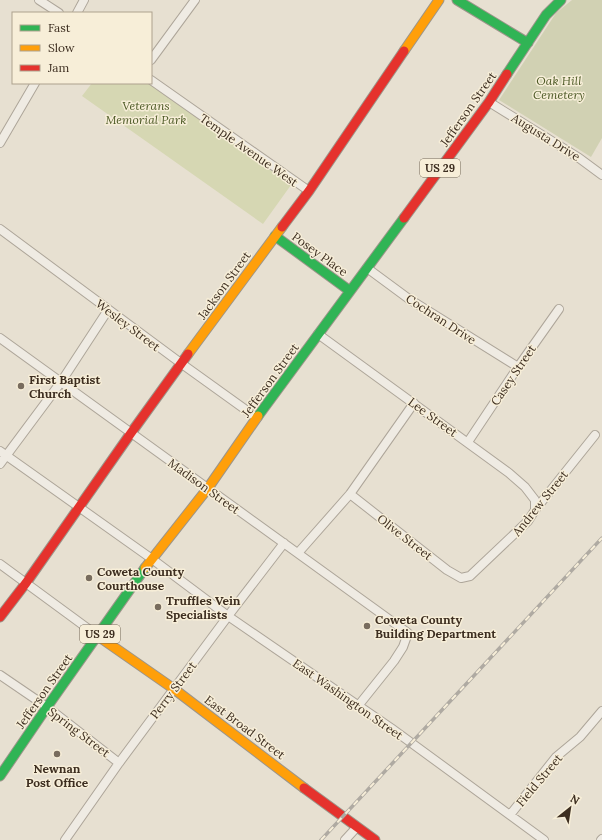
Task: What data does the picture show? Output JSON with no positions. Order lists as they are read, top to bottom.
{
  "streets": {
    "main road": [
      "Jefferson Street",
      "US 29",
      "Posey Place",
      "Jackson Street",
      "East Broad Street"
    ],
    "street": [
      "Augusta Drive",
      "Temple Avenue West",
      "Cochran Drive",
      "Wesley Street",
      "Casey Street",
      "Lee Street",
      "Madison Street",
      "Andrew Street",
      "Olive Street",
      "Perry Street",
      "East Washington Street",
      "Spring Street",
      "Field Street"
    ]
  },
  "crossings": [
    ["Jefferson Street", "Augusta Drive"],
    ["Jefferson Street", "Posey Place"],
    ["Jefferson Street", "Cochran Drive"],
    ["Jefferson Street", "Wesley Street"],
    ["Jefferson Street", "Lee Street"],
    ["Jefferson Street", "Madison Street"],
    ["Jefferson Street", "East Washington Street"],
    ["Jefferson Street", "East Broad Street"],
    ["Jefferson Street", "Spring Street"],
    ["Temple Avenue West", "Jackson Street"],
    ["Posey Place", "Jackson Street"],
    ["Jackson Street", "Wesley Street"],
    ["Jackson Street", "Madison Street"],
    ["Jackson Street", "East Washington Street"],
    ["Cochran Drive", "Casey Street"],
    ["Casey Street", "Lee Street"],
    ["Lee Street", "Andrew Street"],
    ["Madison Street", "Perry Street"],
    ["Madison Street", "East Washington Street"],
    ["Andrew Street", "Olive Street"],
    ["Perry Street", "East Washington Street"],
    ["Perry Street", "East Broad Street"],
    ["Perry Street", "Spring Street"],
    ["East Washington Street", "Field Street"]
  ],
  "parks": ["Oak Hill Cemetery", "Veterans Memorial Park"],
  "places": [
    "First Baptist Church",
    "Coweta County Courthouse",
    "Truffles Vein Specialists",
    "Coweta County Building Department",
    "Newnan Post Office"
  ],
  "legend": ["Fast", "Slow", "Jam"],
  "north": "top right"
}
